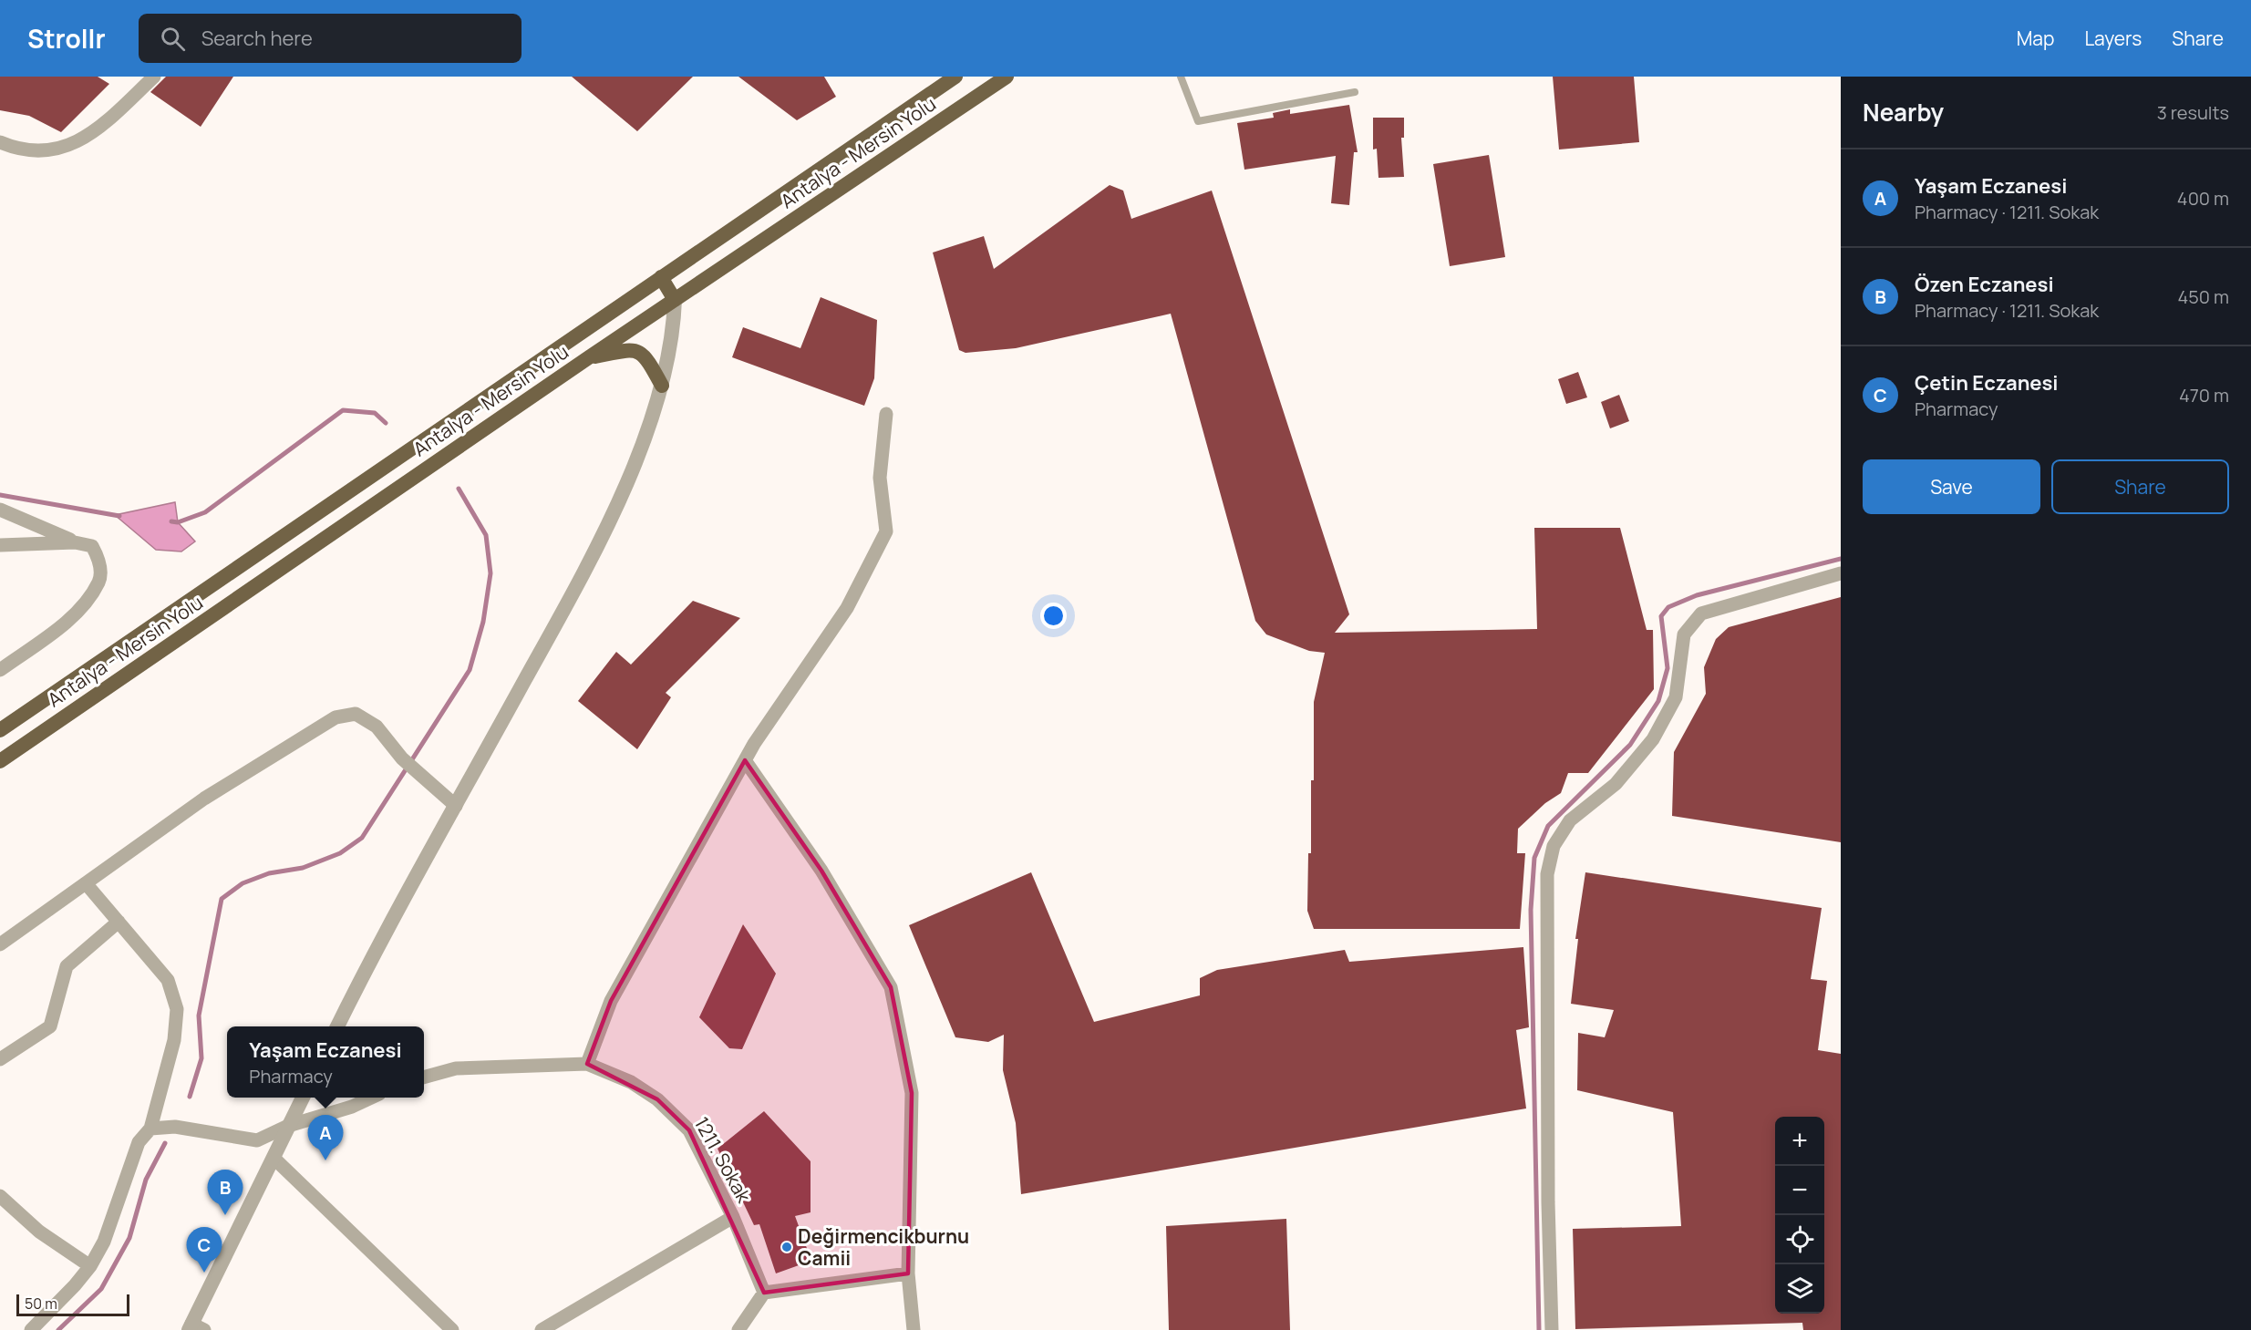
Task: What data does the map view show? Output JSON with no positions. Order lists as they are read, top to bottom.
{
  "streets": {
    "highway": ["Antalya - Mersin Yolu"],
    "street": ["1211. Sokak"]
  },
  "places": ["Değirmencikburnu Camii"],
  "scale_bar": "50 m",
  "page": {
    "header": "Strollr",
    "search": "Search here",
    "nav": ["Map", "Layers", "Share"],
    "heading": ["Nearby", "3 results"],
    "list": [
      {
        "mark": "A",
        "name": "Yaşam Eczanesi",
        "note": "Pharmacy · 1211. Sokak",
        "value": "400 m"
      },
      {
        "mark": "B",
        "name": "Özen Eczanesi",
        "note": "Pharmacy · 1211. Sokak",
        "value": "450 m"
      },
      {
        "mark": "C",
        "name": "Çetin Eczanesi",
        "note": "Pharmacy",
        "value": "470 m"
      }
    ],
    "buttons": ["Save", "Share"],
    "popup": ["Yaşam Eczanesi", "Pharmacy"],
    "pins": ["A", "B", "C"],
    "map_buttons": ["+", "−"],
    "scale": "50 m"
  }
}
